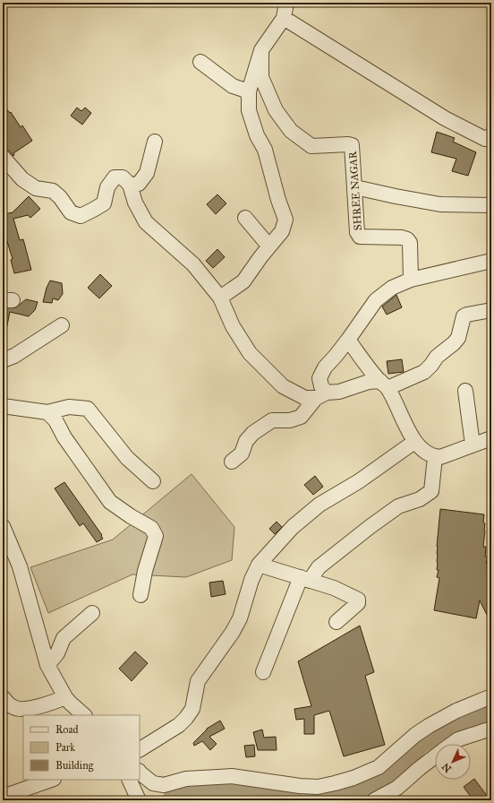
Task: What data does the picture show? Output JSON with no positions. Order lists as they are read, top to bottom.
{
  "streets": {
    "street": ["SHREE NAGAR"]
  },
  "legend": ["Road", "Park", "Building"],
  "north": "bottom left"
}
